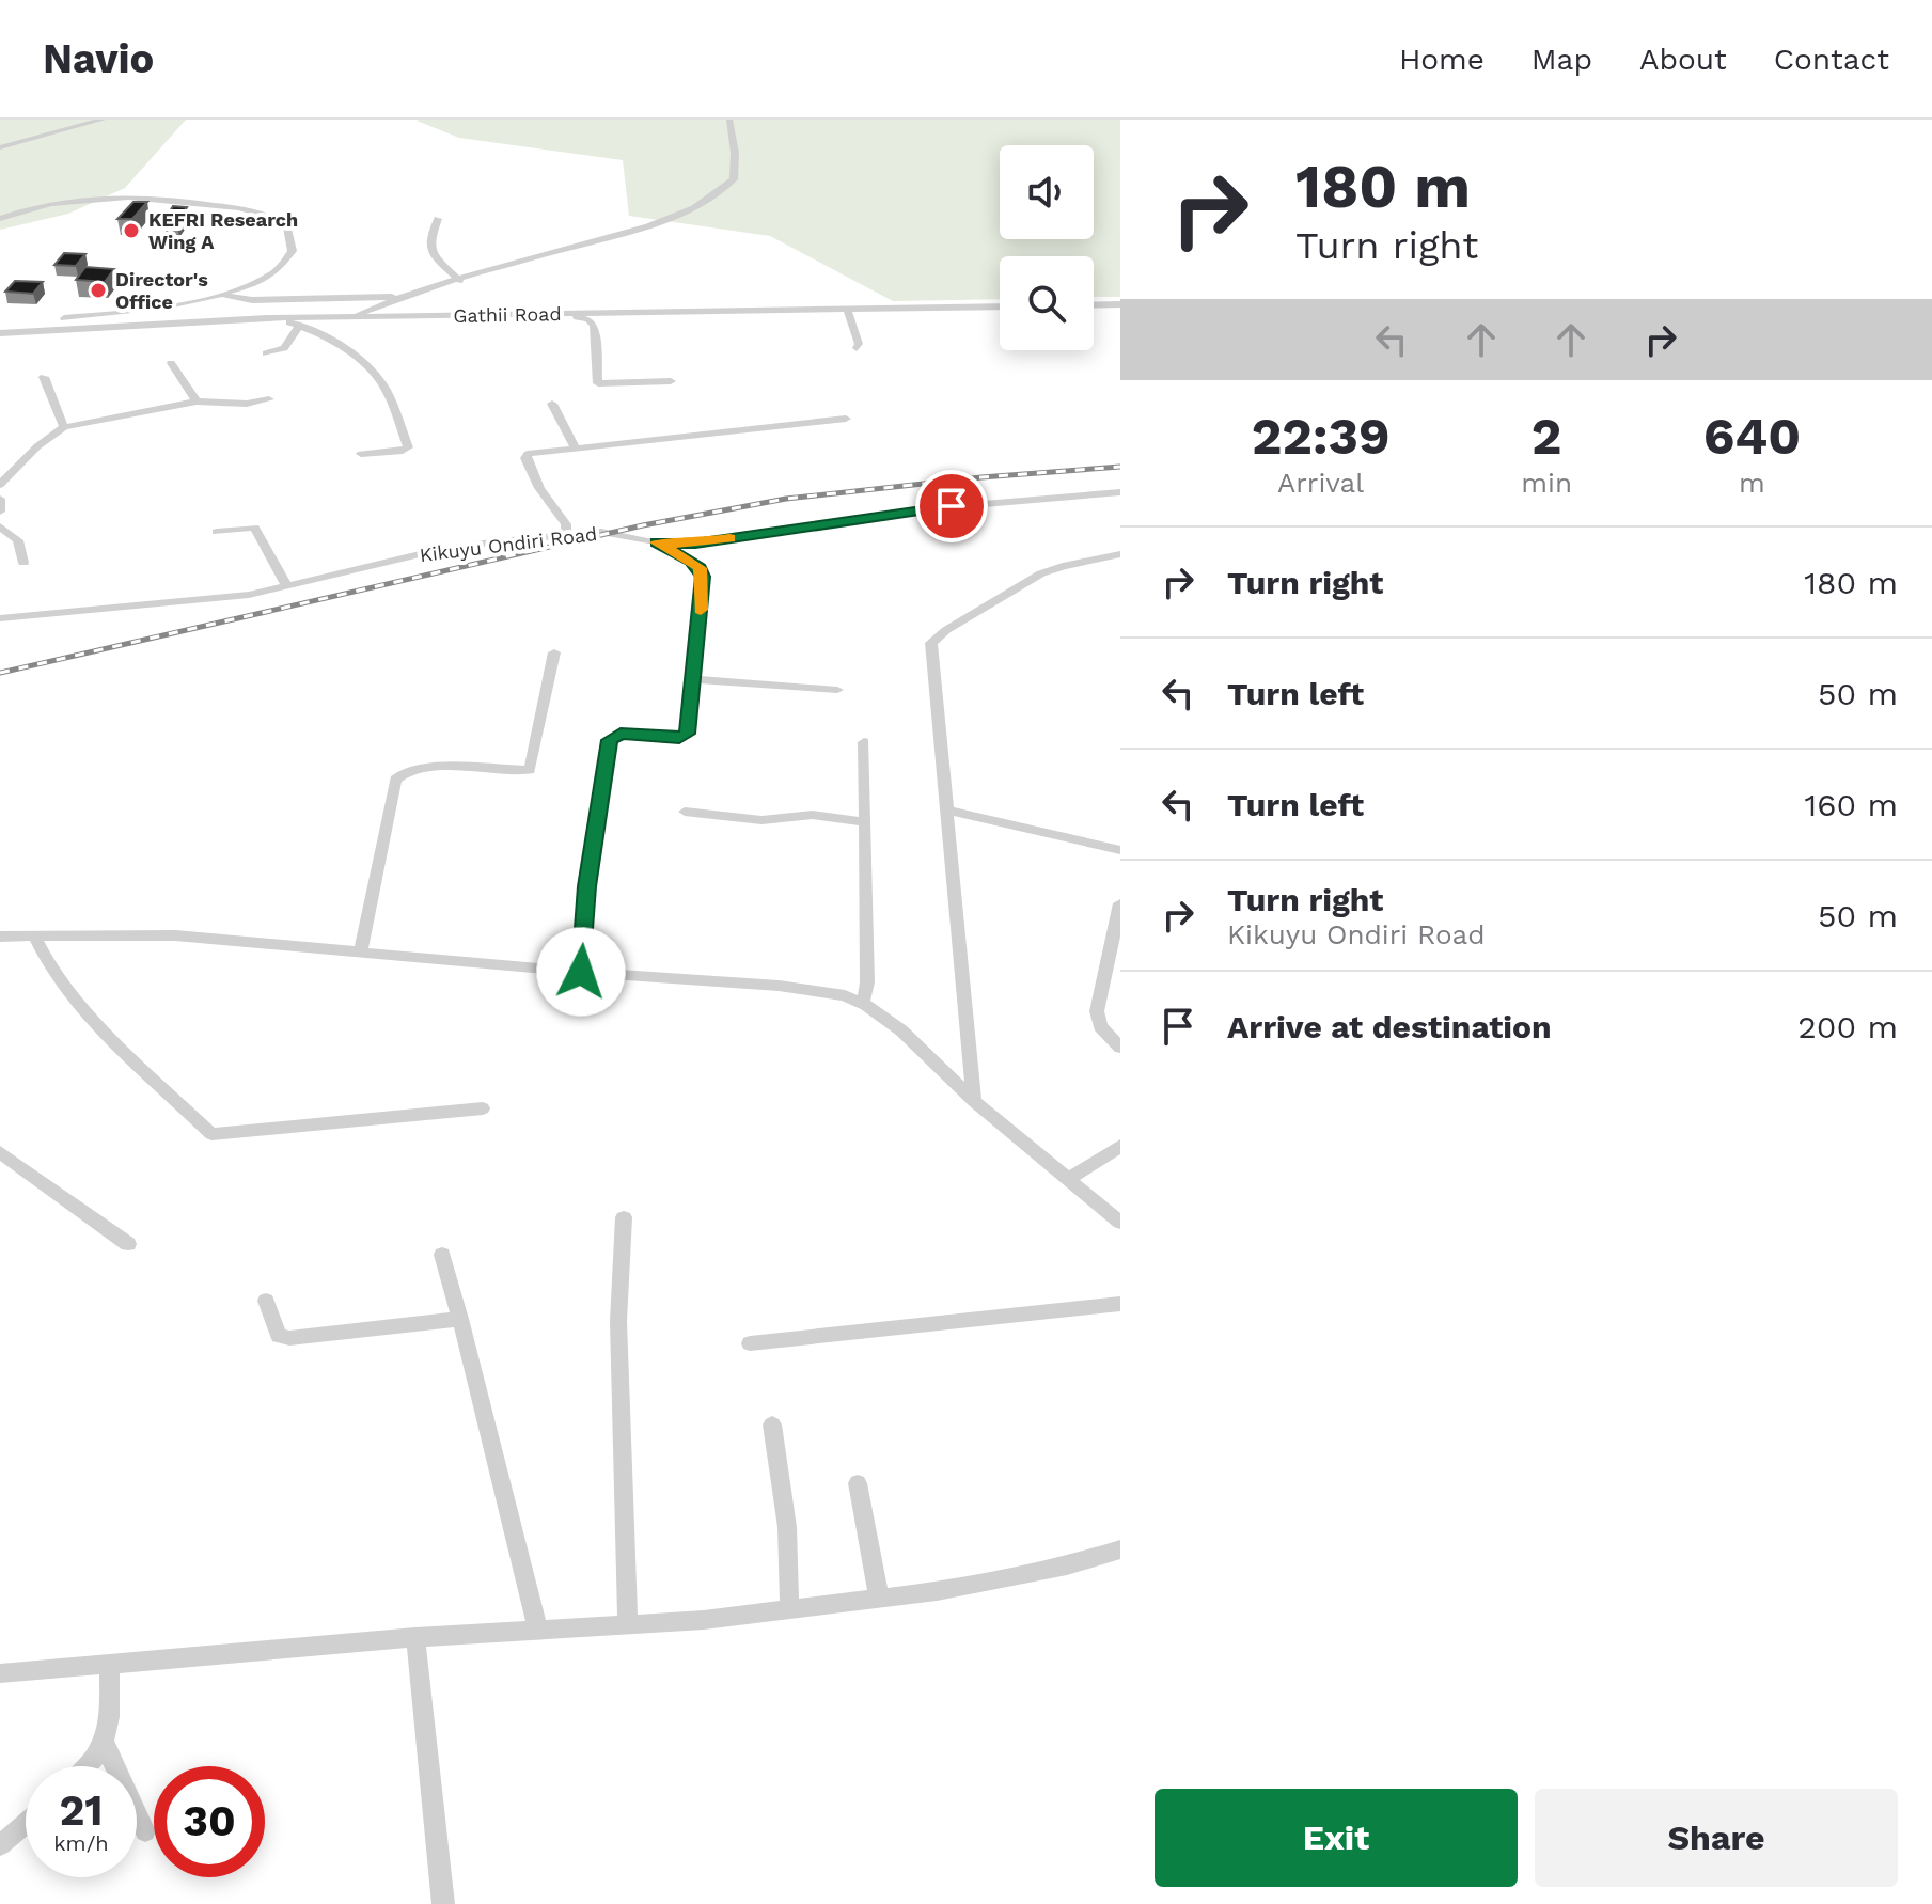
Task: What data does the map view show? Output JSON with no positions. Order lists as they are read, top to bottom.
{
  "streets": {
    "street": ["Gathii Road", "Kikuyu Ondiri Road"]
  },
  "places": ["KEFRI Research Wing A", "Director's Office"],
  "page": {
    "header": "Navio",
    "nav": [
      "Home",
      "Map",
      "About",
      "Contact"
    ],
    "turn": ["180 m", "Turn right"],
    "eta": [
      "22:39",
      "Arrival",
      "2",
      "min",
      "640",
      "m"
    ],
    "list": [
      {
        "name": "Turn right",
        "value": "180 m"
      },
      {
        "name": "Turn left",
        "value": "50 m"
      },
      {
        "name": "Turn left",
        "value": "160 m"
      },
      {
        "name": "Turn right",
        "note": "Kikuyu Ondiri Road",
        "value": "50 m"
      },
      {
        "name": "Arrive at destination",
        "value": "200 m"
      }
    ],
    "speed": "21 km/h",
    "limit": "30",
    "buttons": ["Exit", "Share"]
  }
}
